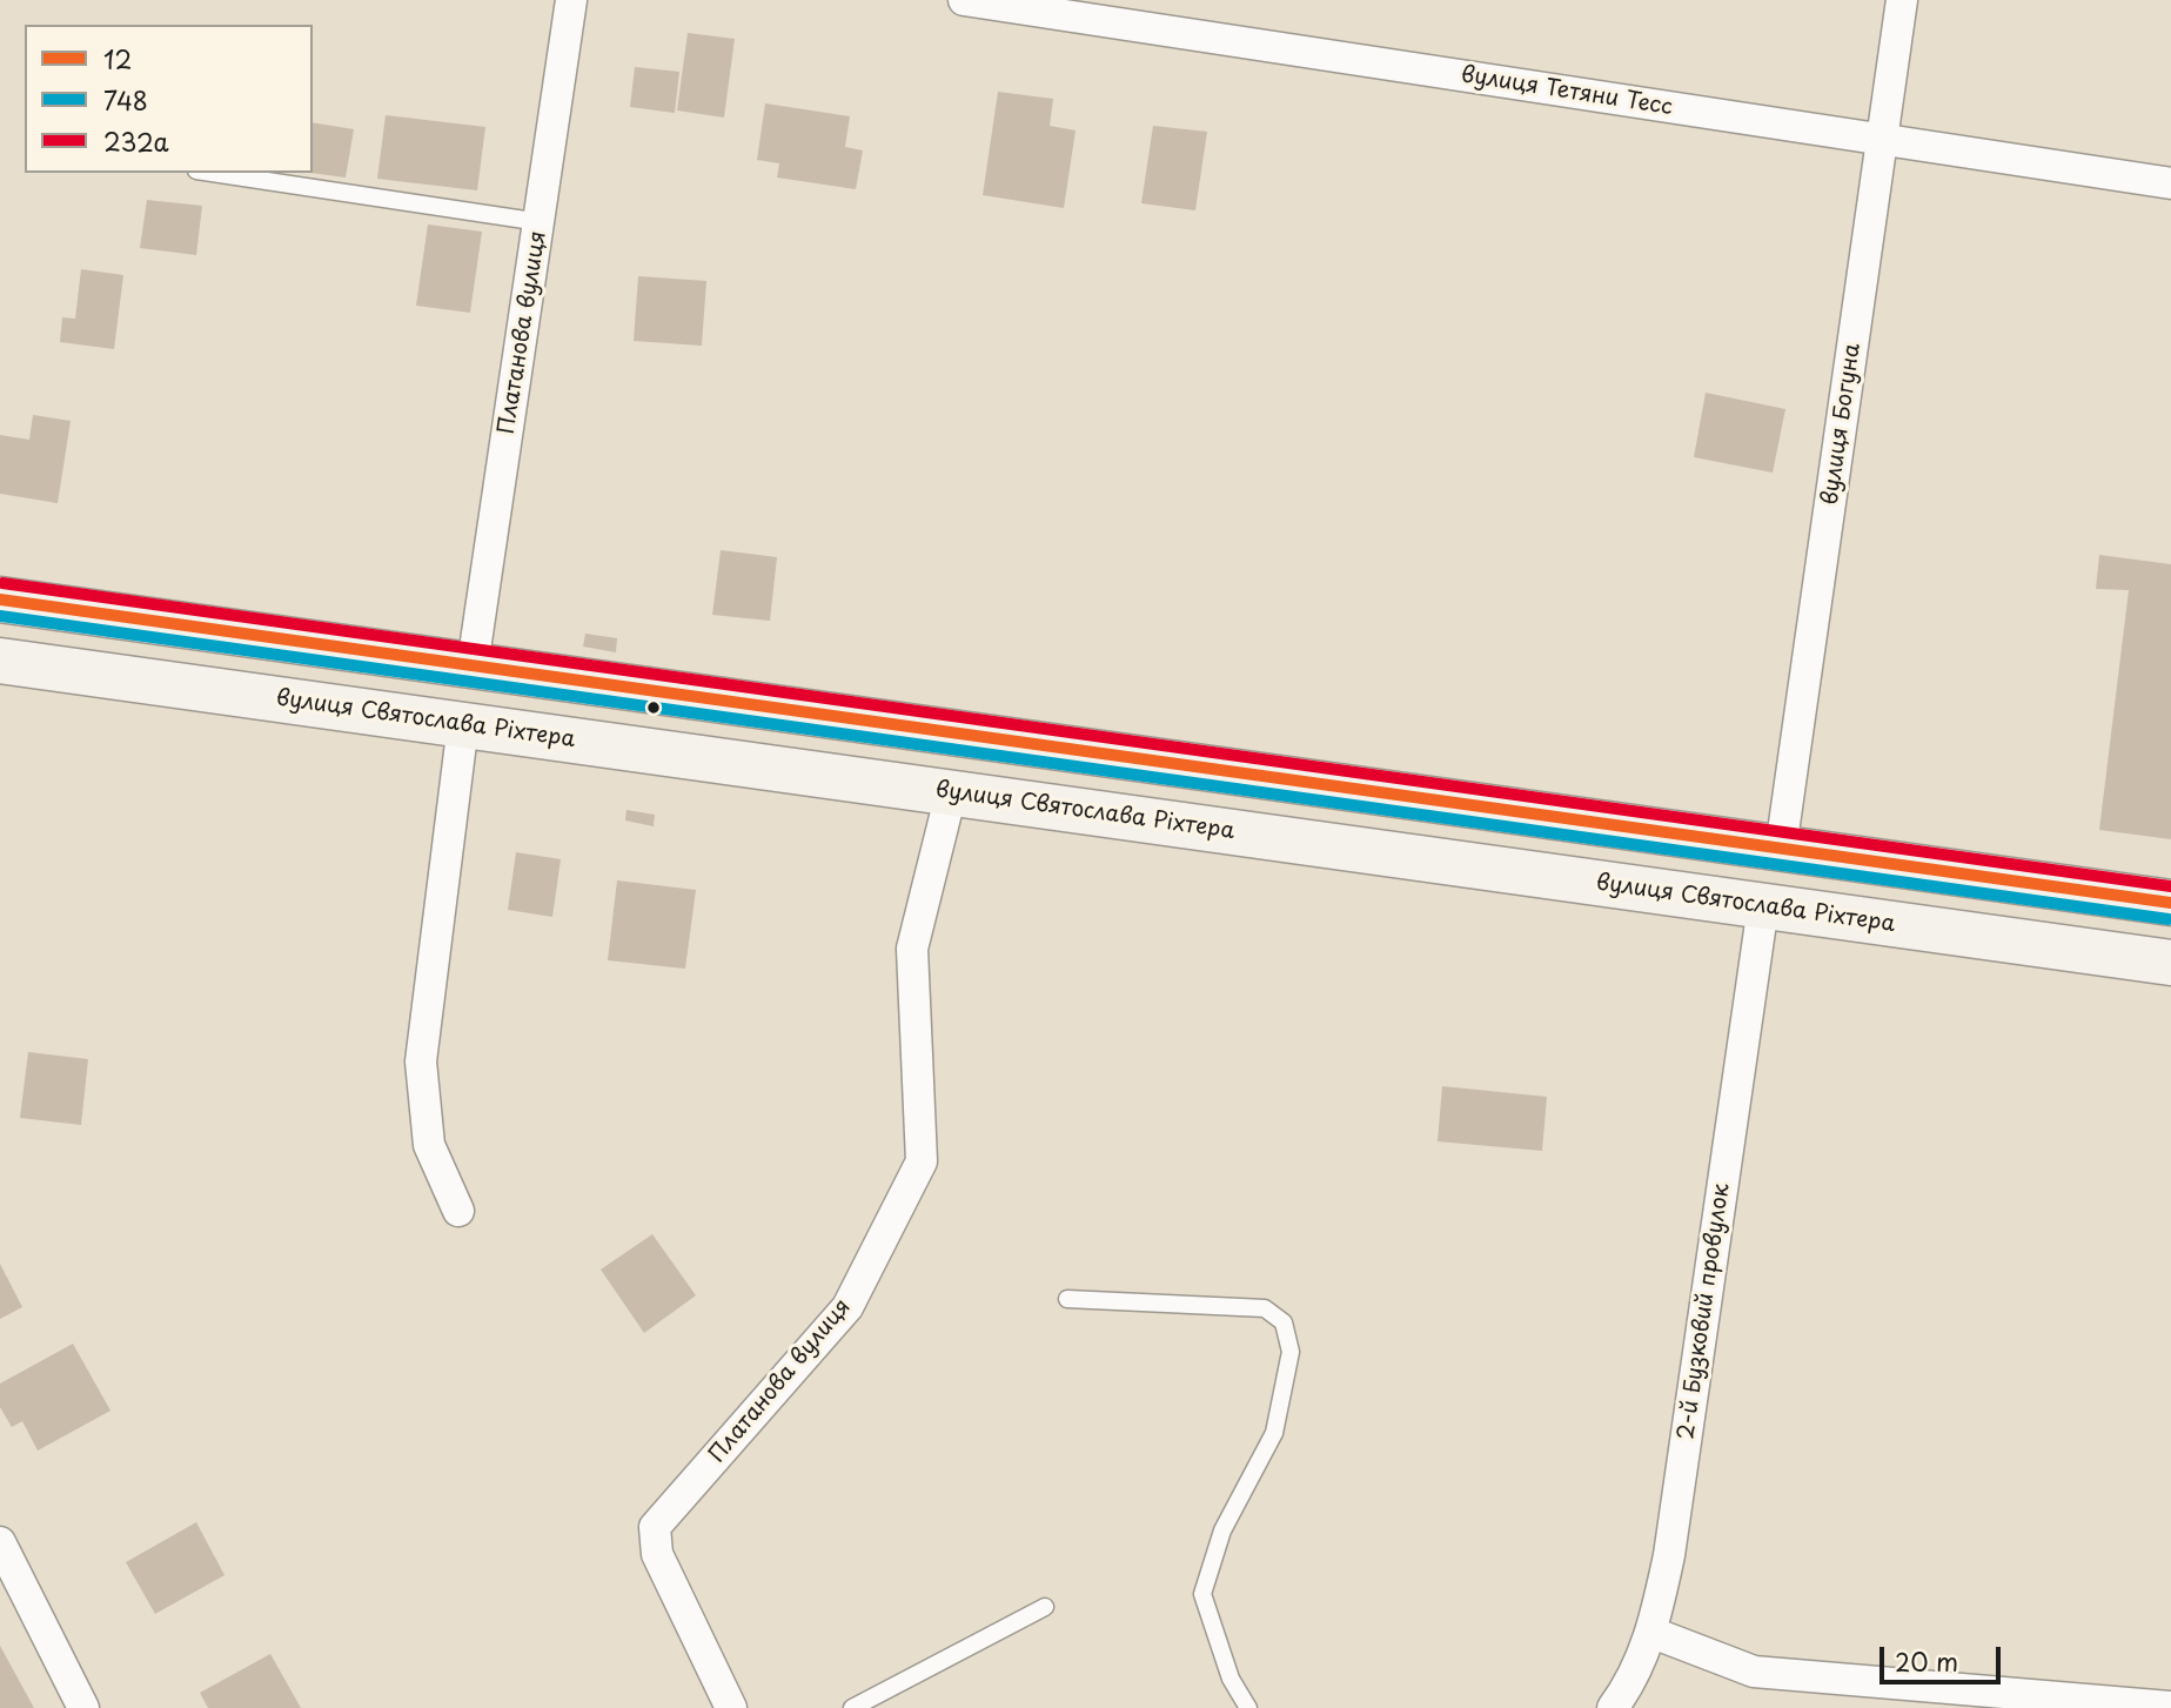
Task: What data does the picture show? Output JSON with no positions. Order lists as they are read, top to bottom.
{
  "streets": {
    "main road": ["вулиця Святослава Ріхтера"],
    "street": [
      "вулиця Тетяни Тесс",
      "Платанова вулиця",
      "вулиця Богуна",
      "2-й Бузковий провулок"
    ]
  },
  "crossings": [
    ["вулиця Тетяни Тесс", "вулиця Богуна"],
    ["Платанова вулиця", "вулиця Святослава Ріхтера"],
    ["вулиця Святослава Ріхтера", "2-й Бузковий провулок"]
  ],
  "lines": ["transit line 232а", "transit line 12", "transit line 748"],
  "legend": ["12", "748", "232а"],
  "scale_bar": "20 m"
}
